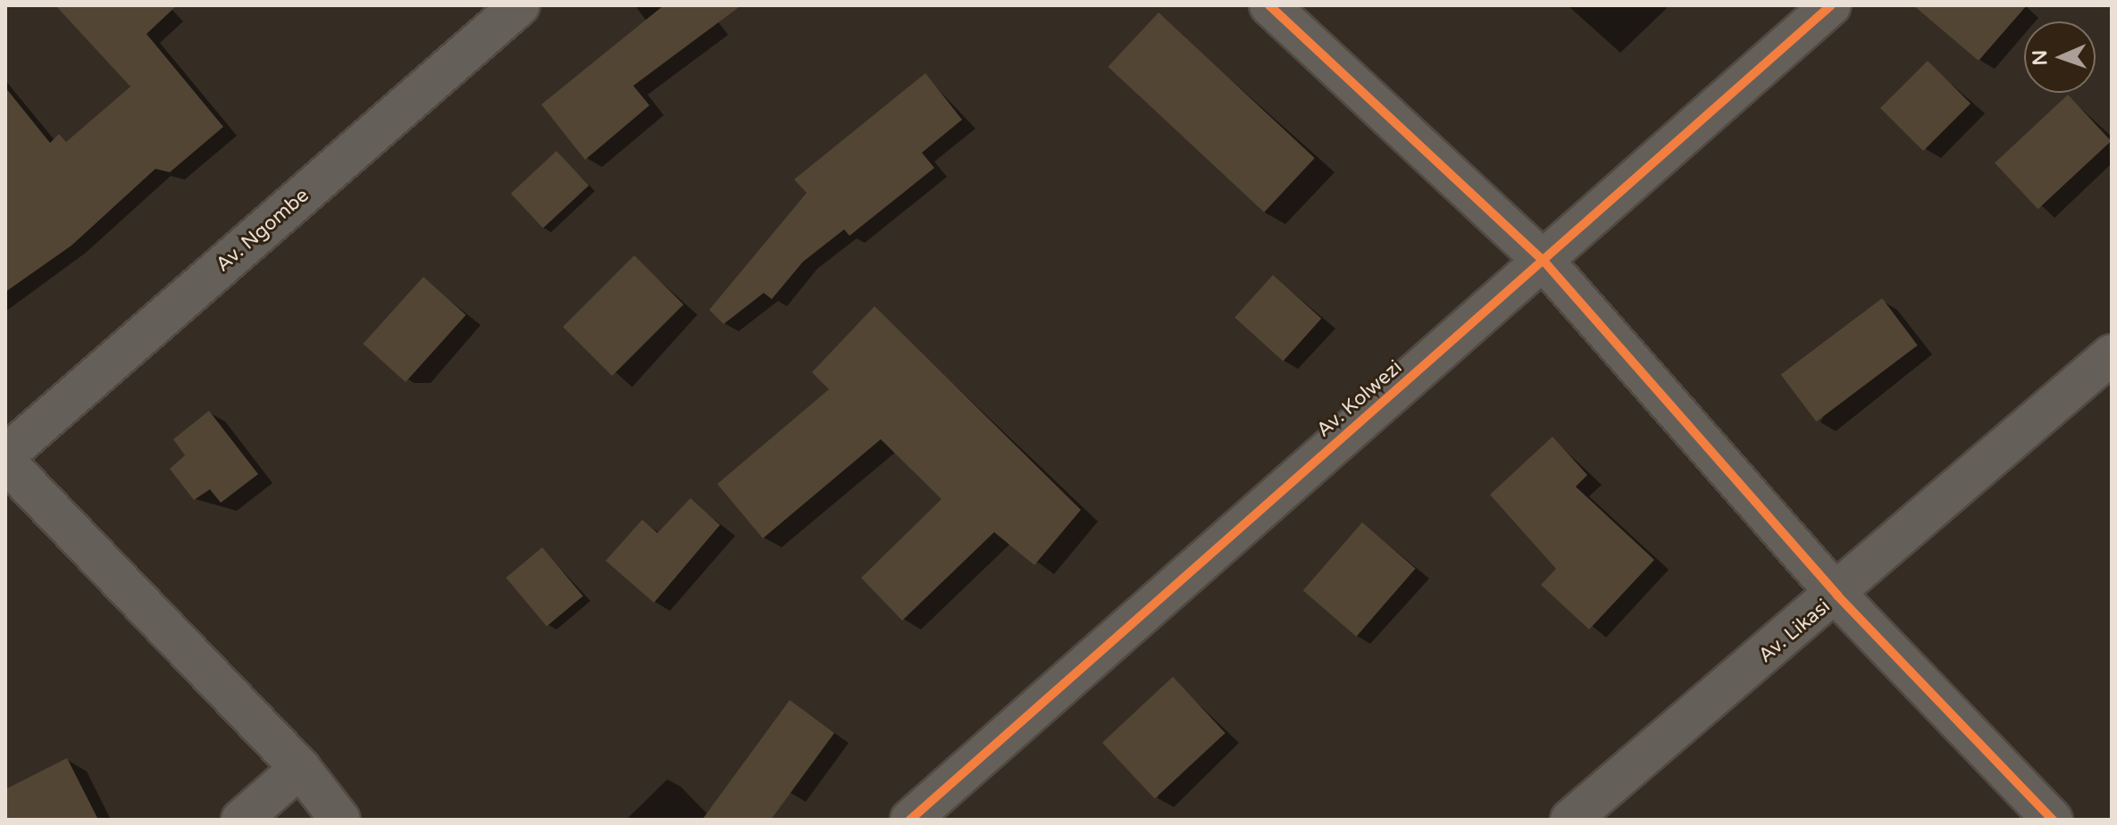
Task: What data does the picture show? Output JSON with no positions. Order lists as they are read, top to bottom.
{
  "streets": {
    "street": ["Av. Ngombe", "Av. Kolwezi", "Av. Likasi"]
  },
  "north": "left"
}
